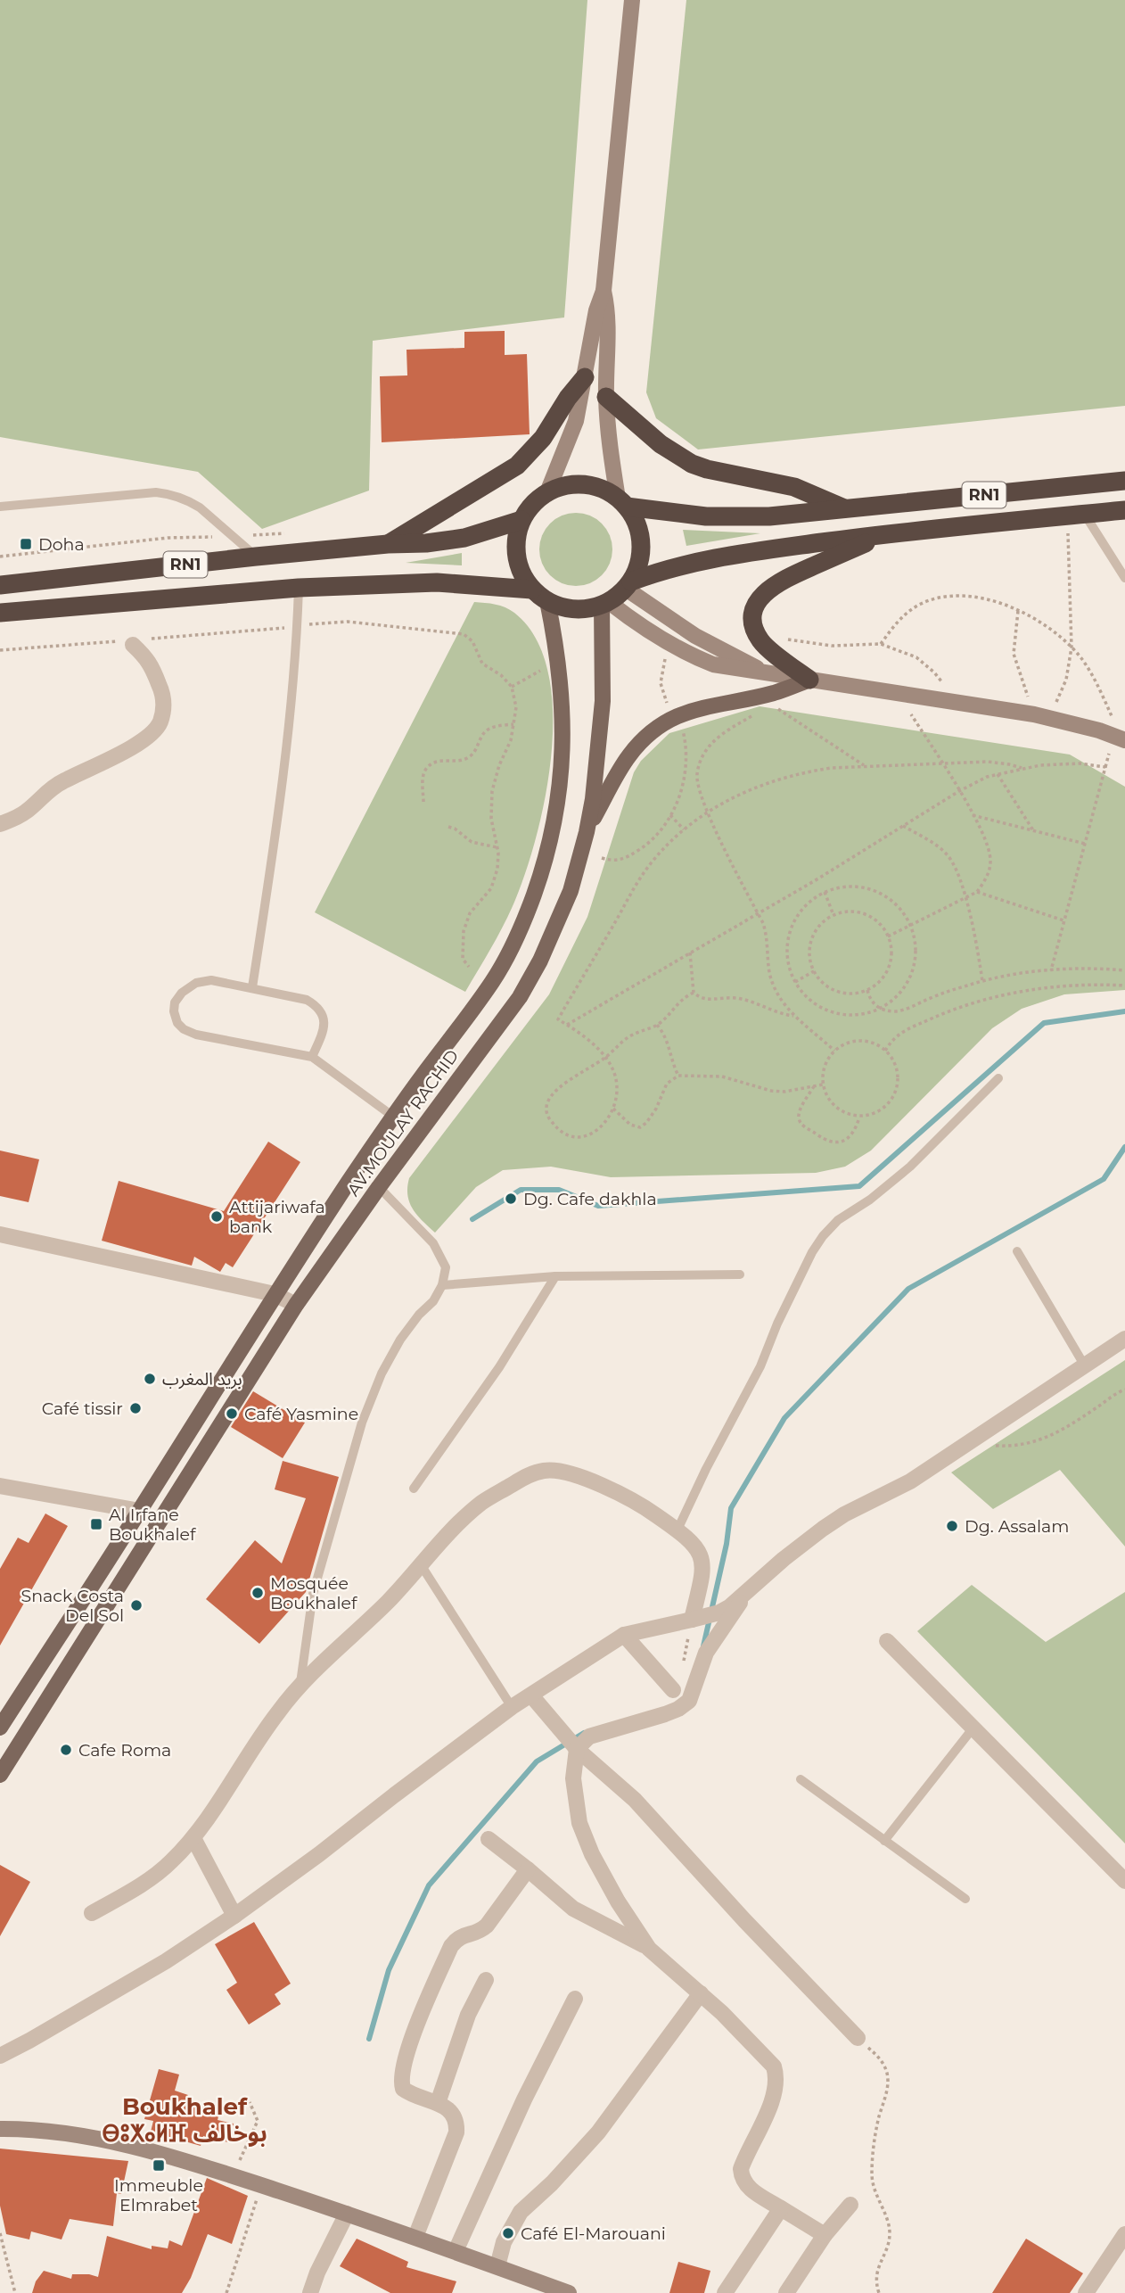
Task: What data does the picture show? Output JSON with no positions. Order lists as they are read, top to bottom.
{
  "streets": {
    "highway": ["RN1"],
    "main road": ["AV.MOULAY RACHID"]
  },
  "crossings": [
    ["RN1", "AV.MOULAY RACHID"]
  ],
  "districts": ["Boukhalef ⴱⵓⵅⴰⵍⴼ بوخالف"],
  "places": {
    "transit": ["Doha", "Al Irfane Boukhalef", "Immeuble Elmrabet"],
    "other": [
      "Dg. Cafe dakhla",
      "Attijariwafa bank",
      "بريد المغرب",
      "Café tissir",
      "Café Yasmine",
      "Dg. Assalam",
      "Mosquée Boukhalef",
      "Snack Costa Del Sol",
      "Cafe Roma",
      "Café El-Marouani"
    ]
  }
}
